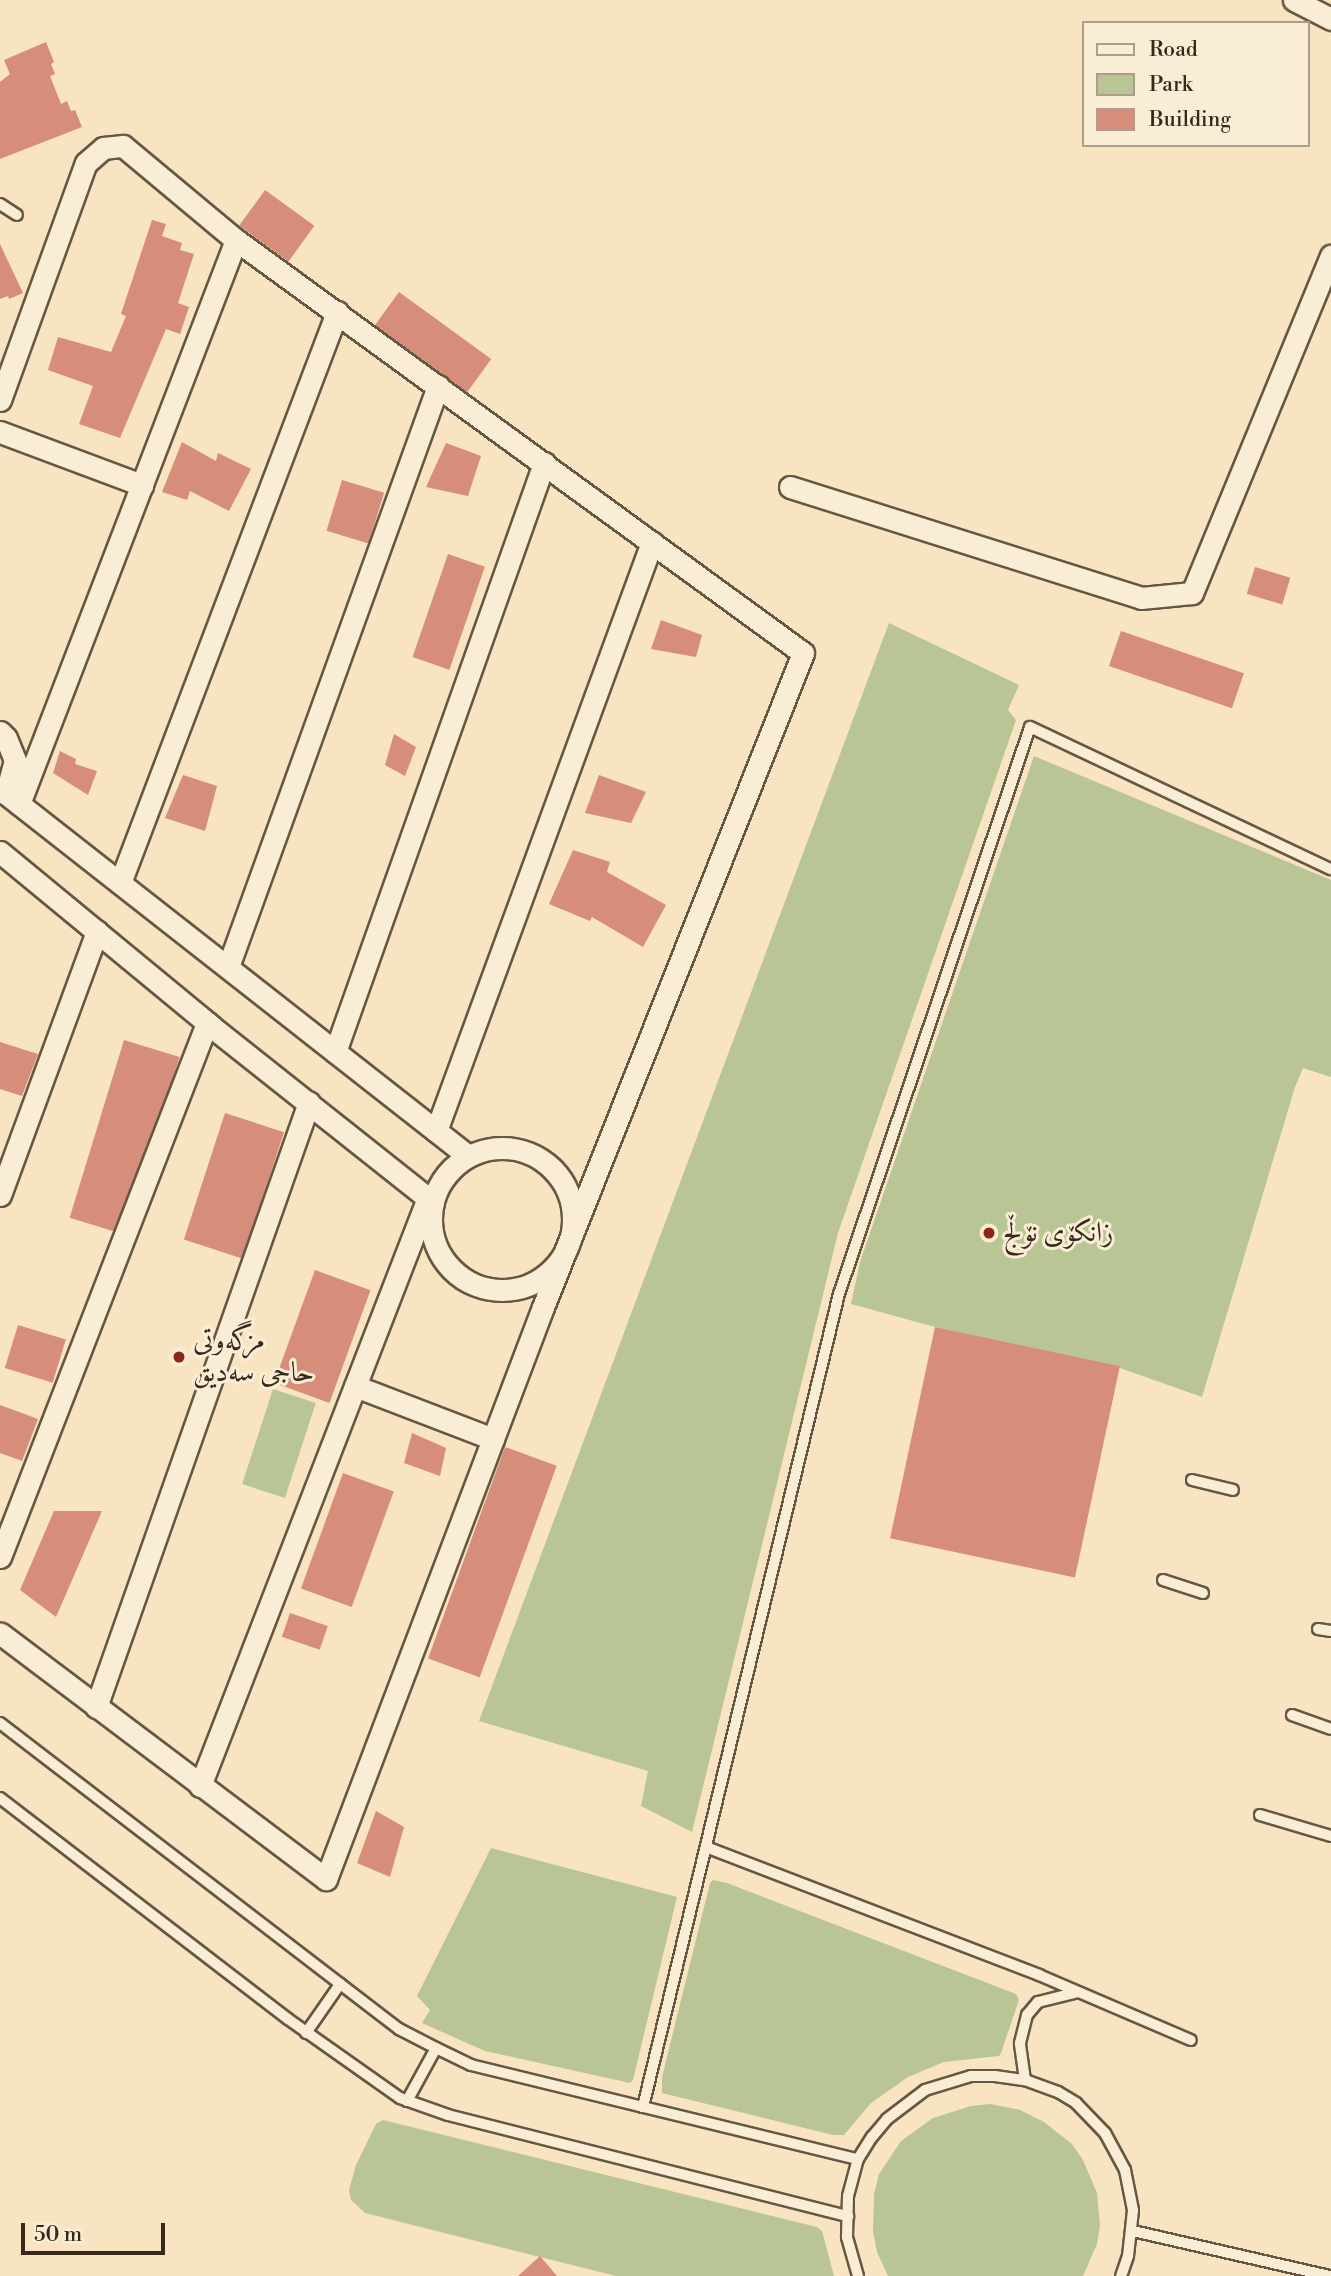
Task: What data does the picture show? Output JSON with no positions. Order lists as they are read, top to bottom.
{
  "places": ["زانکۆی نۆڵج", "مزگەوتی حاجی سەدیق"],
  "legend": ["Road", "Park", "Building"],
  "scale_bar": "50 m"
}
